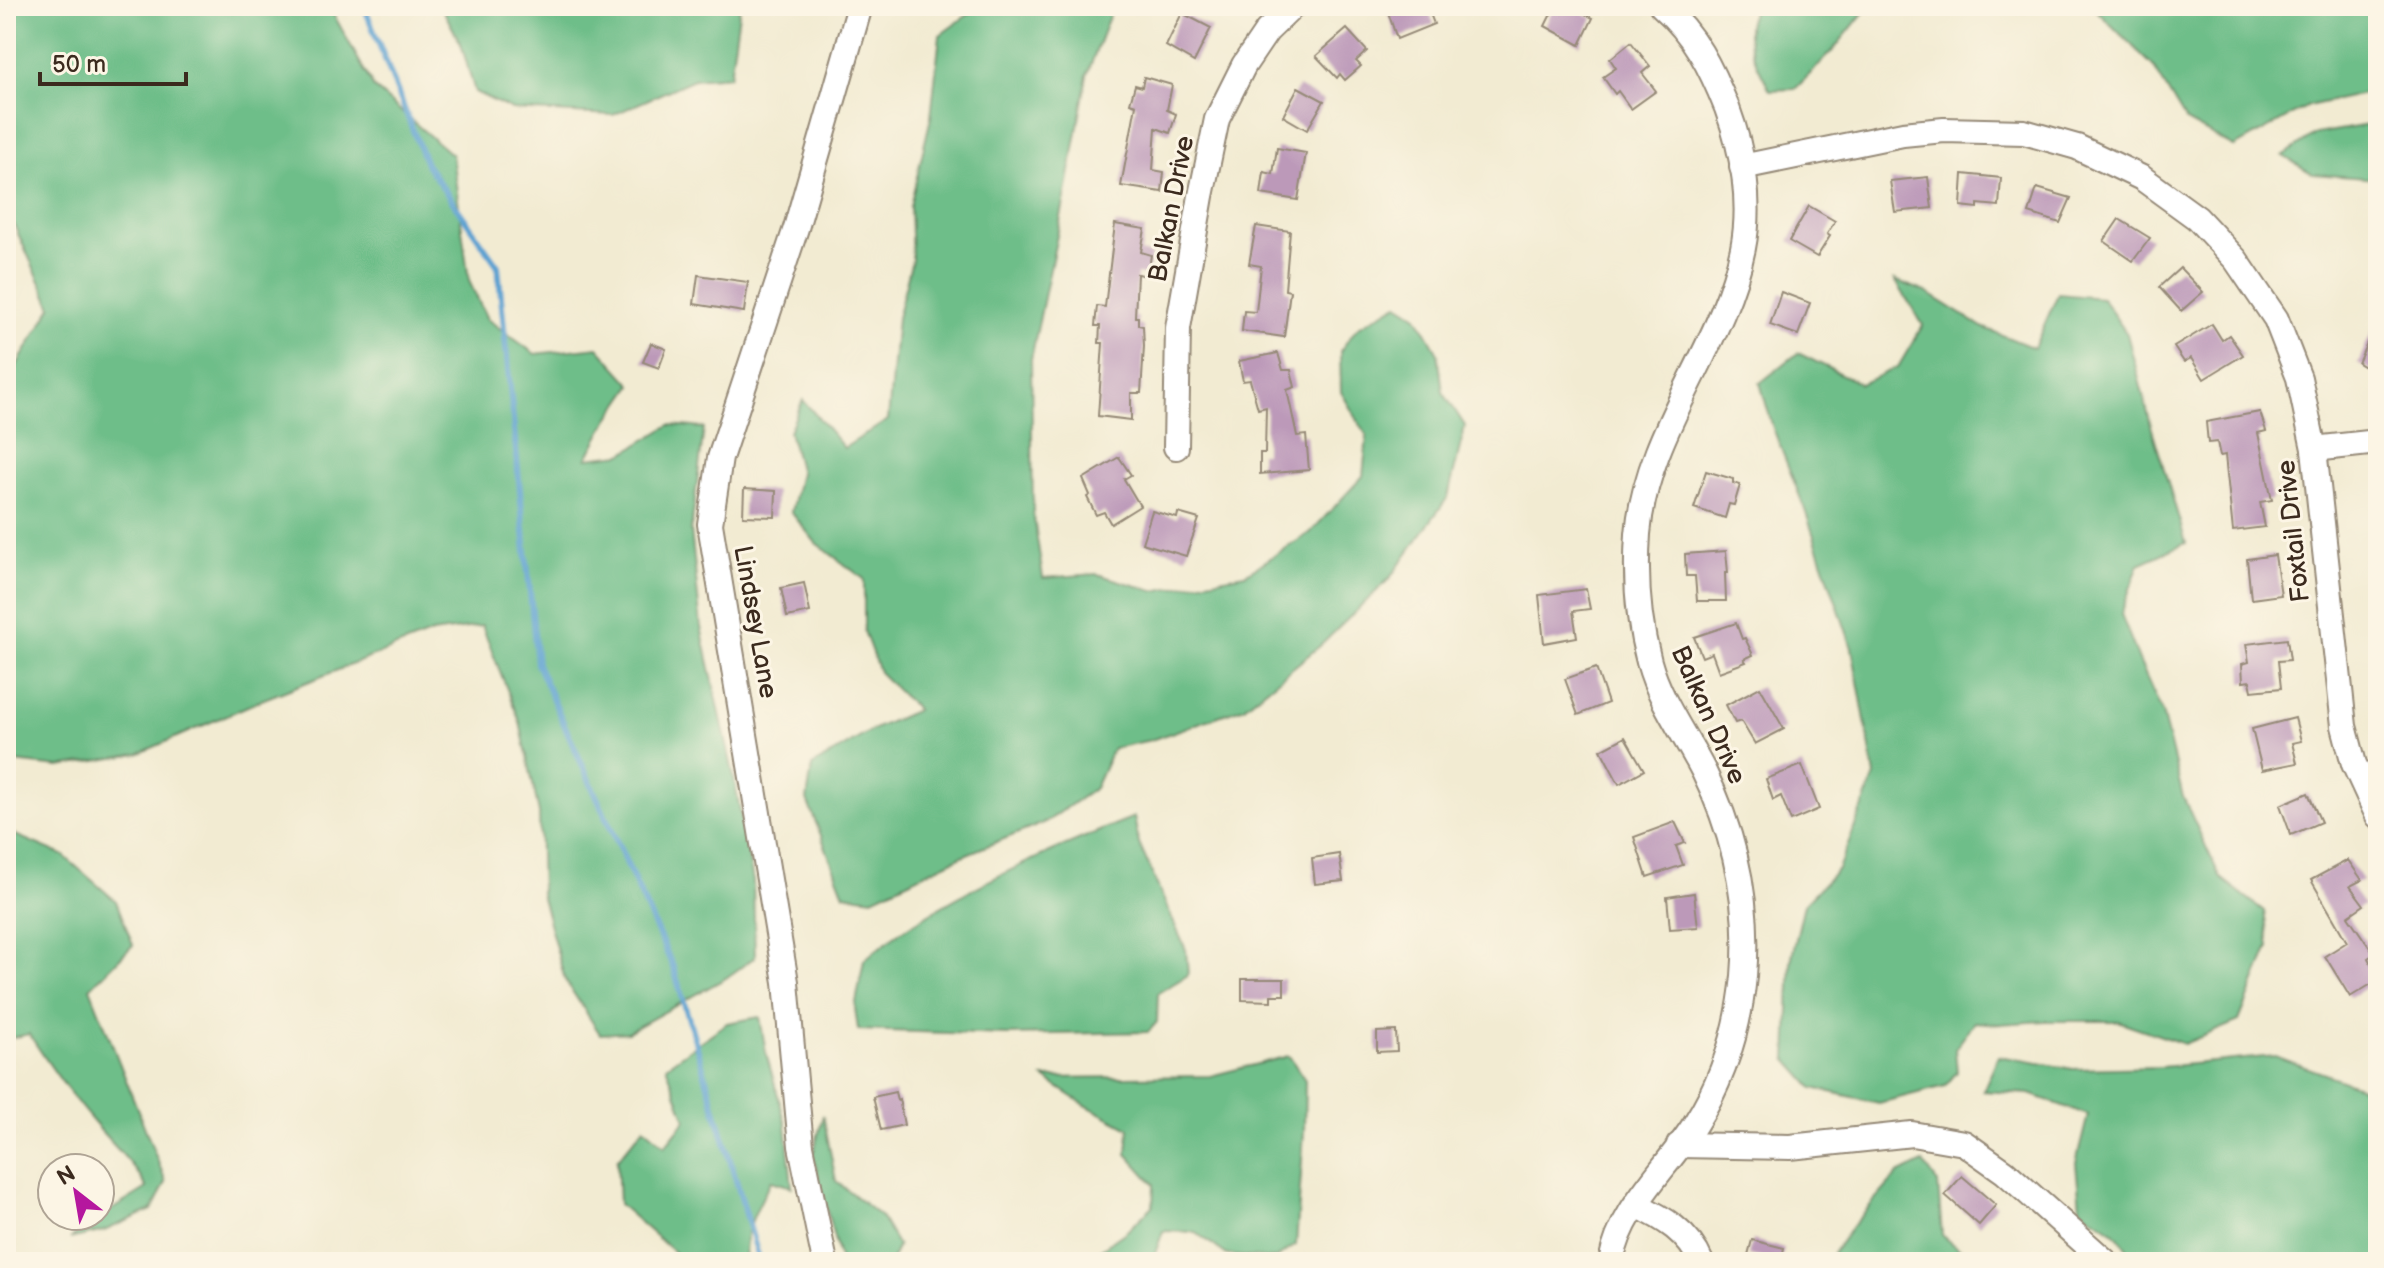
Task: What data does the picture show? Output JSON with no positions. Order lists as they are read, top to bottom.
{
  "streets": {
    "street": ["Balkan Drive", "Foxtail Drive", "Lindsey Lane"]
  },
  "crossings": [
    ["Balkan Drive", "Foxtail Drive"]
  ],
  "scale_bar": "50 m",
  "north": "top left"
}
